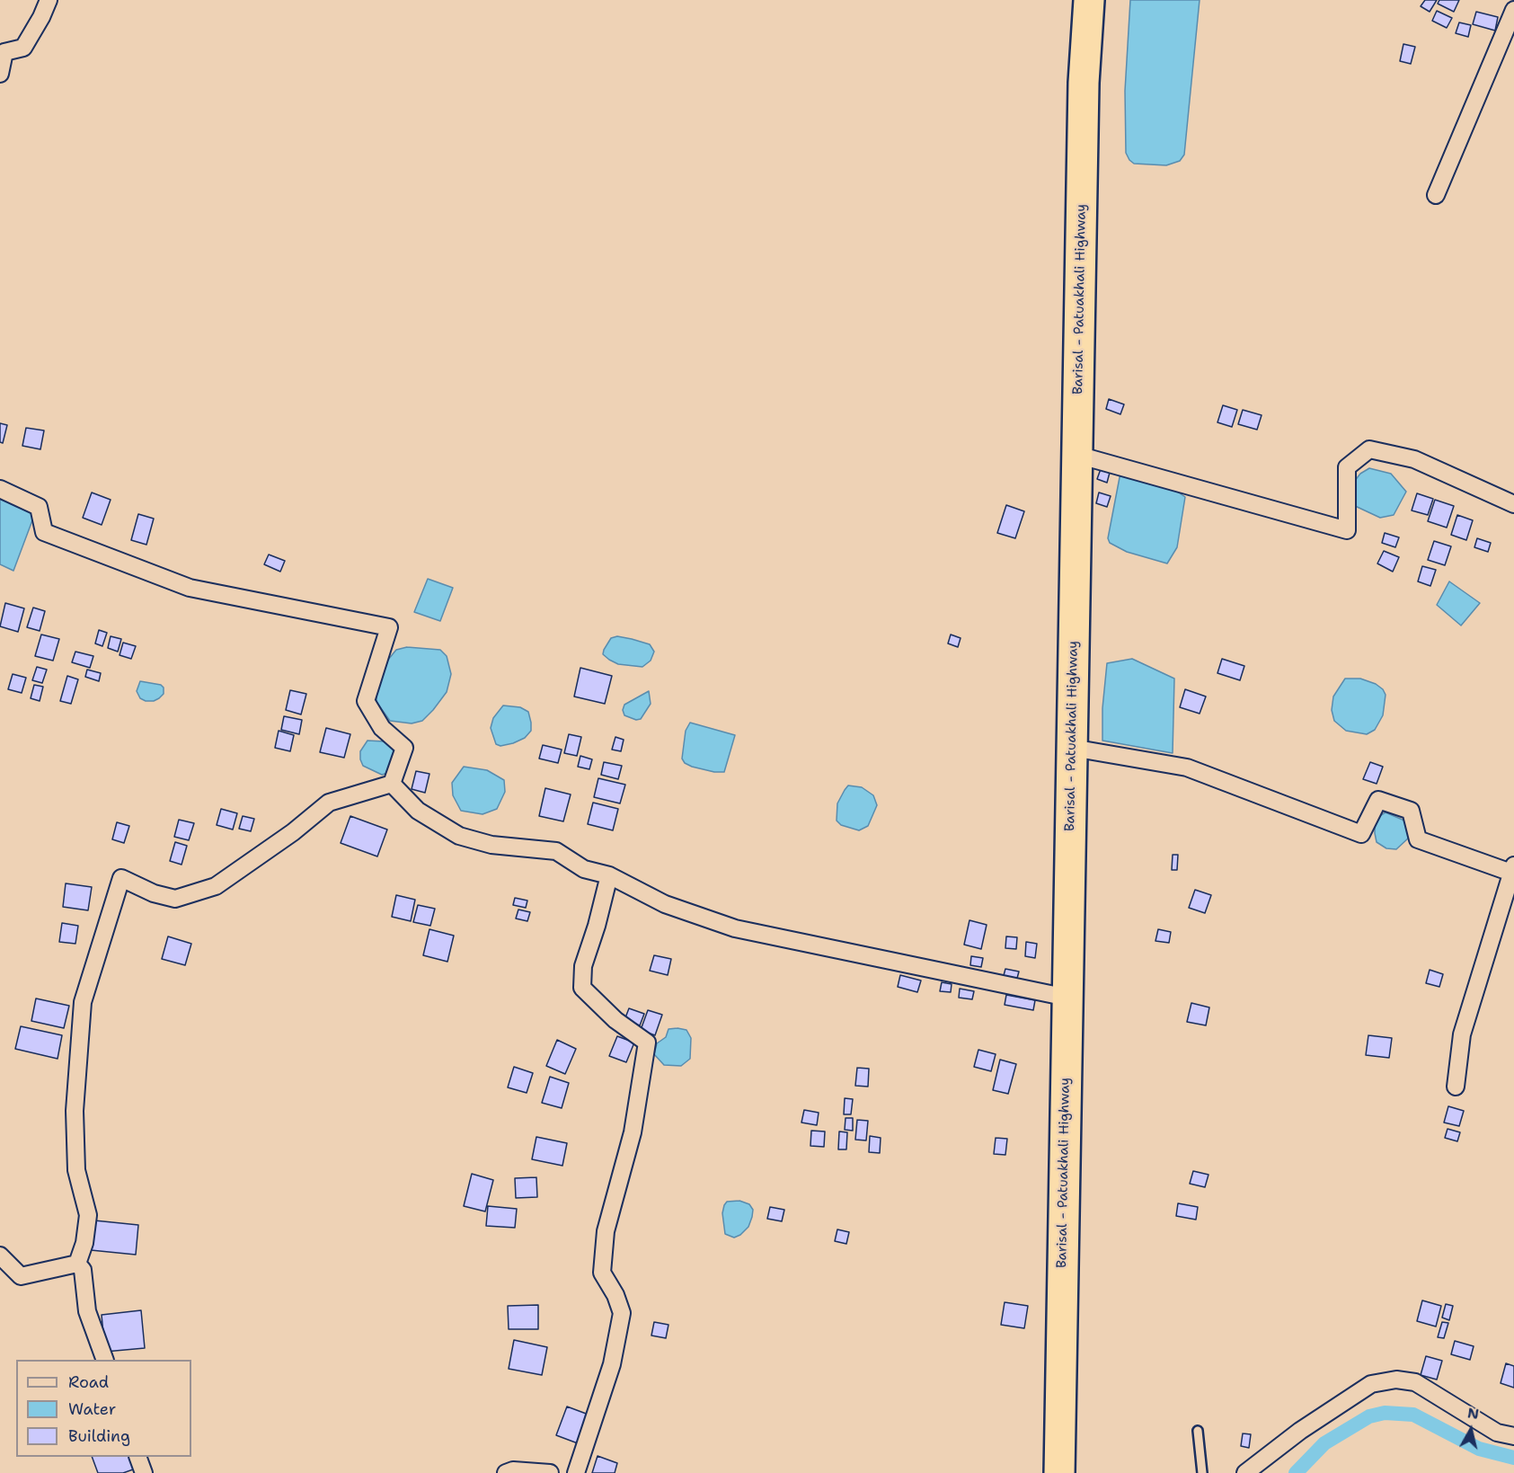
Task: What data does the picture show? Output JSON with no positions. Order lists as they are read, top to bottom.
{
  "streets": {
    "highway": ["Barisal - Patuakhali Highway"]
  },
  "legend": ["Road", "Water", "Building"],
  "north": "top"
}
